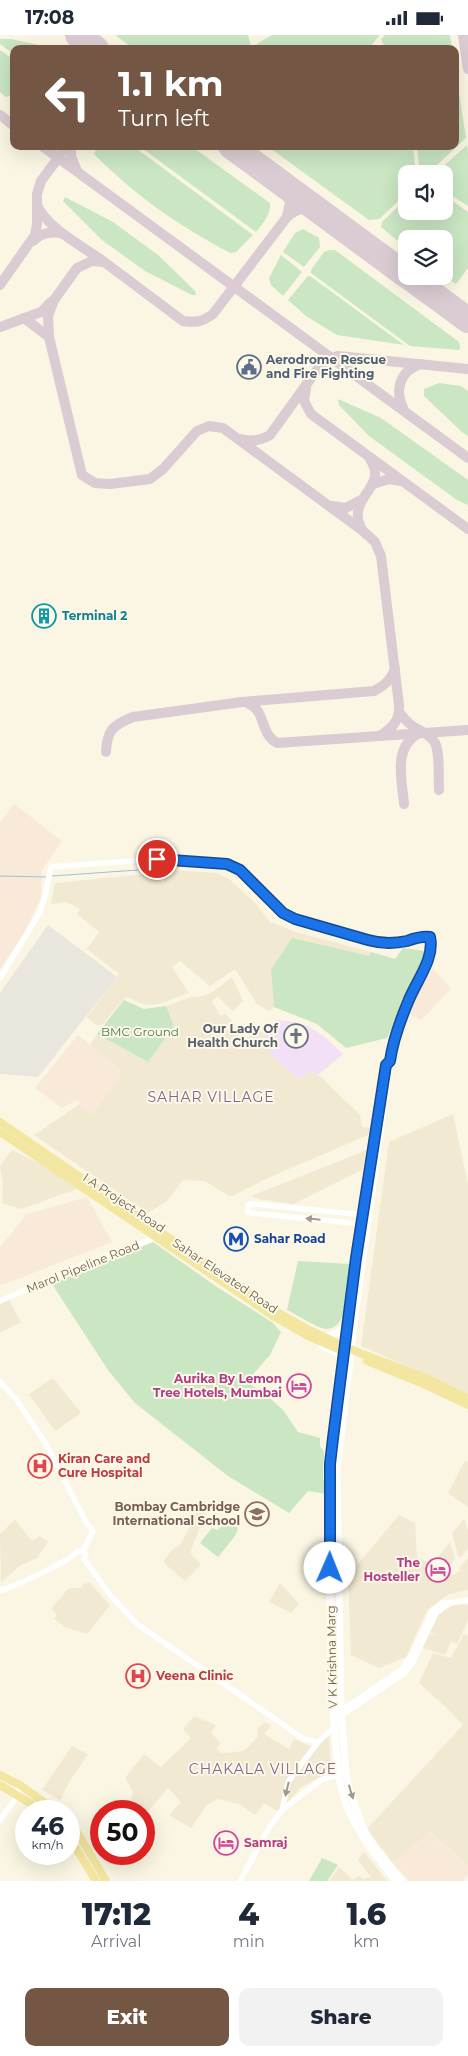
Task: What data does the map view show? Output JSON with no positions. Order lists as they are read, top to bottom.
{
  "streets": {
    "main road": ["I A Project Road", "Sahar Elevated Road", "V K Krishna Marg"],
    "street": ["Marol Pipeline Road"]
  },
  "crossings": [
    ["I A Project Road", "Marol Pipeline Road"],
    ["I A Project Road", "V K Krishna Marg"]
  ],
  "districts": ["SAHAR VILLAGE", "CHAKALA VILLAGE"],
  "parks": ["BMC Ground"],
  "places": {
    "public building": ["Aerodrome Rescue and Fire Fighting"],
    "building": ["Terminal 2"],
    "church": ["Our Lady Of Health Church"],
    "metro station": ["Sahar Road"],
    "hotel": ["Aurika By Lemon Tree Hotels, Mumbai", "The Hosteller", "Samraj"],
    "hospital": ["Kiran Care and Cure Hospital", "Veena Clinic"],
    "school or university": ["Bombay Cambridge International School"]
  },
  "page": {
    "status": "17:08",
    "turn": ["1.1 km", "Turn left"],
    "speed": "46 km/h",
    "limit": "50",
    "eta": [
      "17:12",
      "Arrival",
      "4",
      "min",
      "1.6",
      "km"
    ],
    "buttons": ["Exit", "Share"]
  }
}
